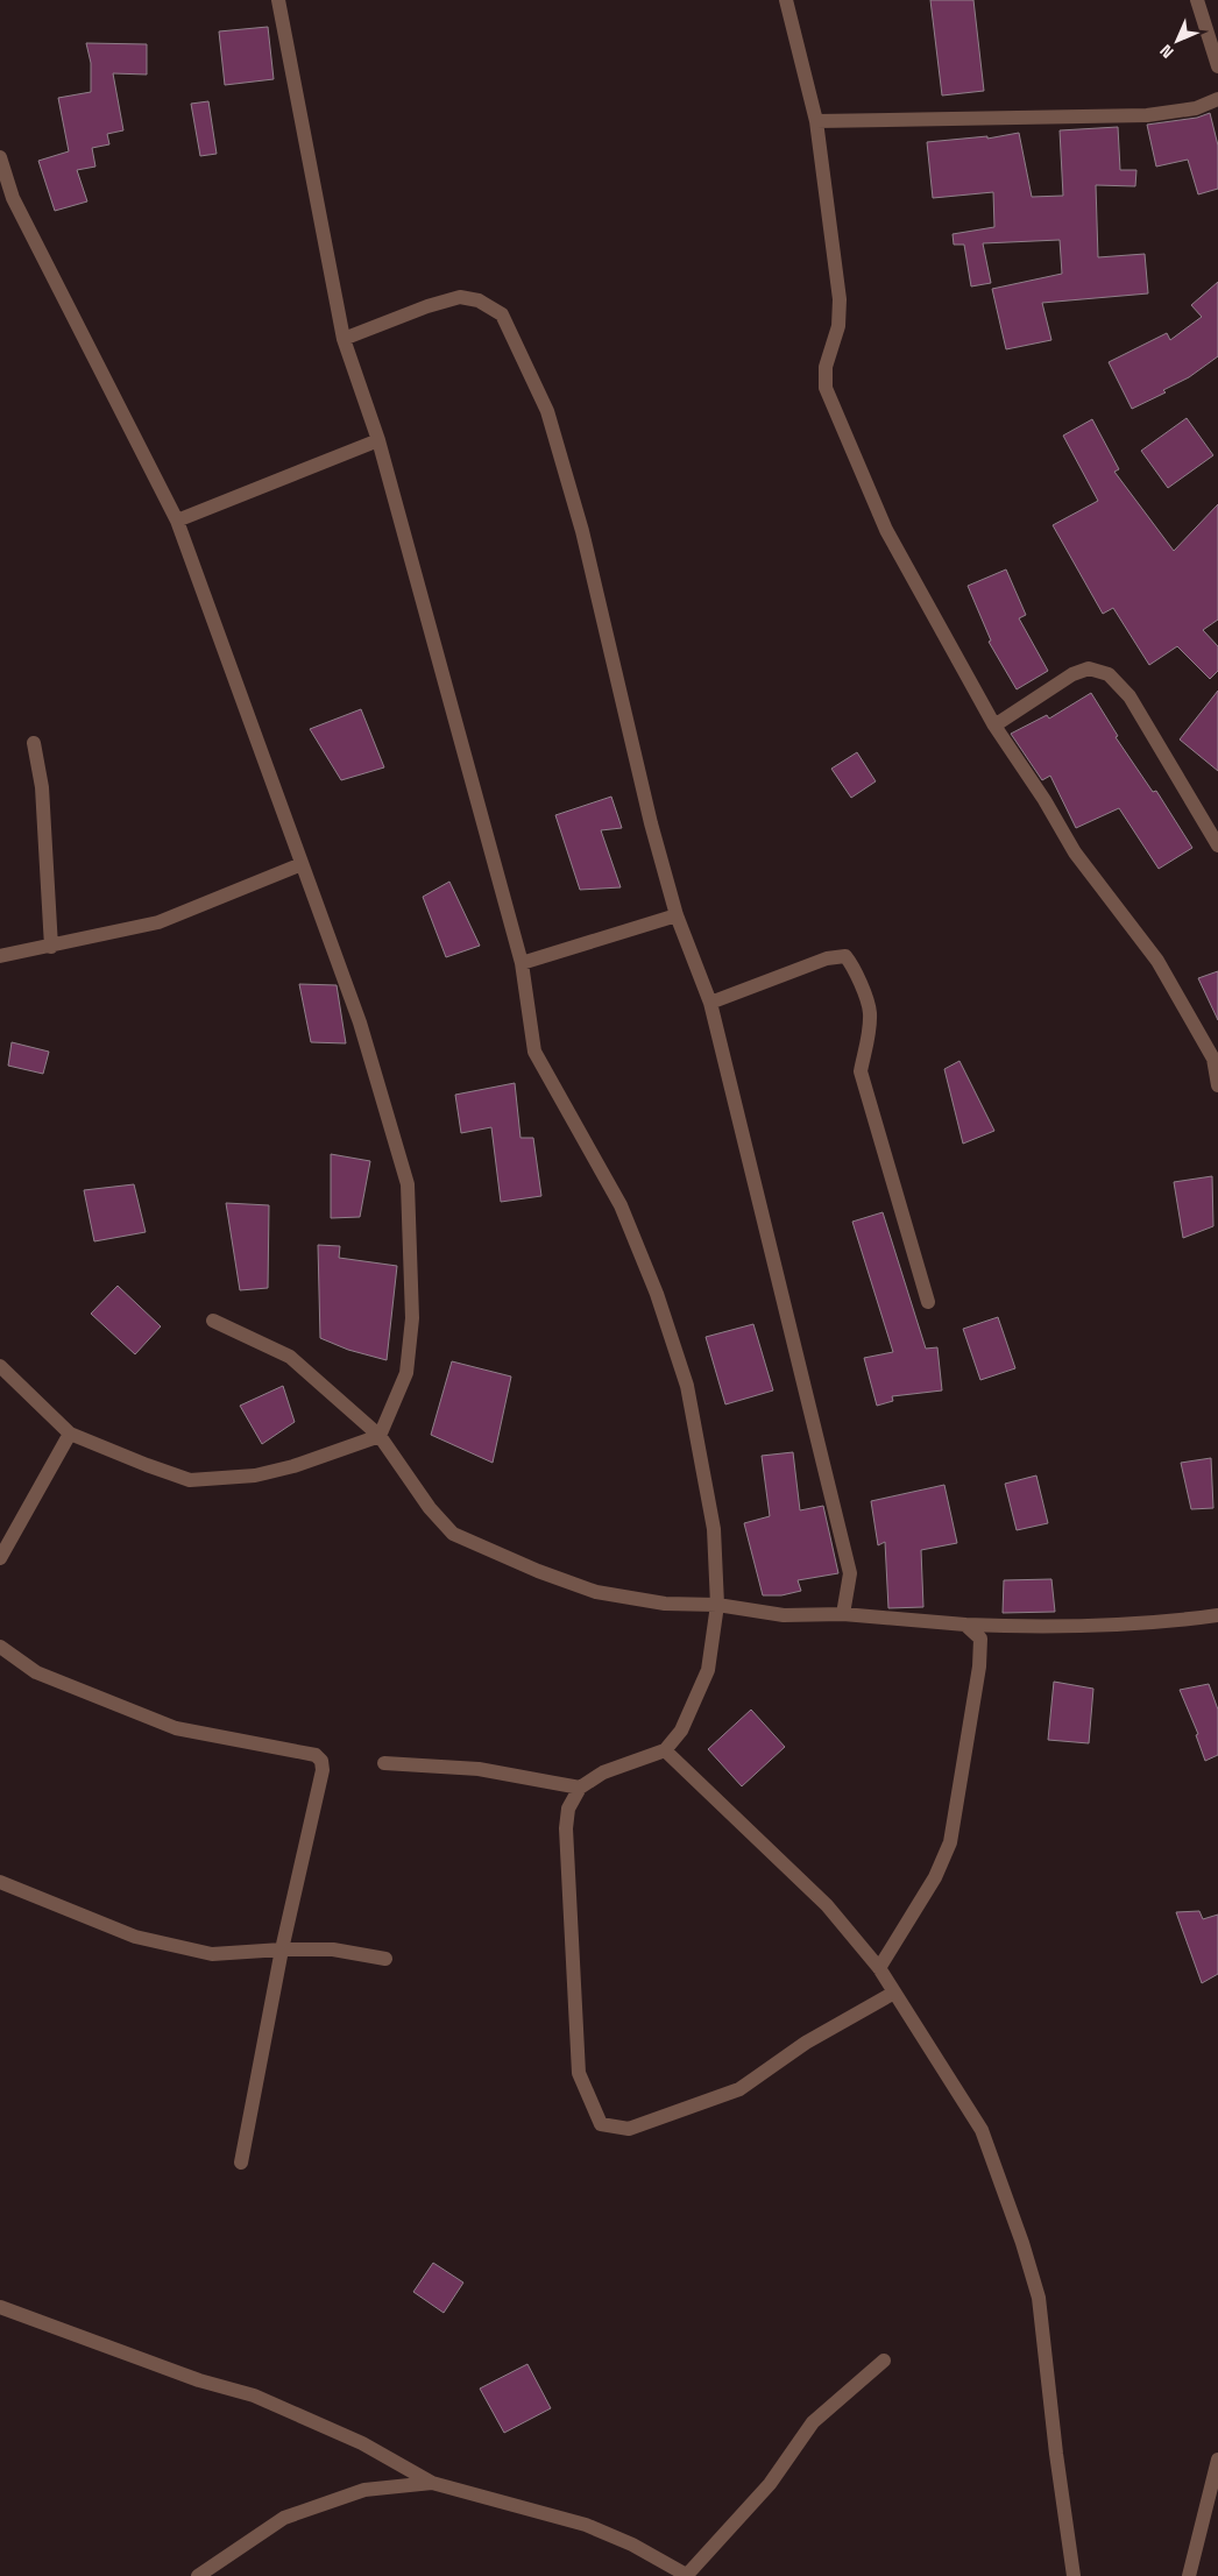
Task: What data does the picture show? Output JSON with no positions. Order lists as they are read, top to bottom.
{
  "north": "bottom left"
}
